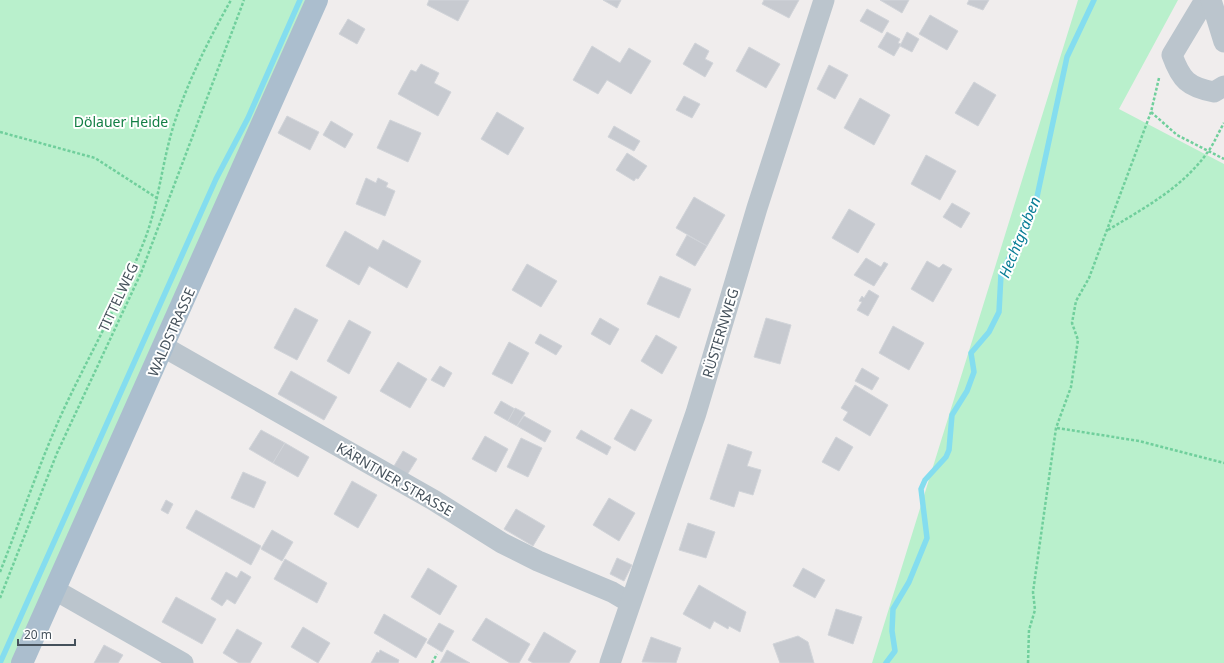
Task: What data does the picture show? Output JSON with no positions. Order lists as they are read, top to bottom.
{
  "streets": {
    "main road": ["WALDSTRASSE"],
    "street": ["RÜSTERNWEG", "KÄRNTNER STRASSE"],
    "path": ["TITTELWEG"]
  },
  "crossings": [
    ["WALDSTRASSE", "KÄRNTNER STRASSE"],
    ["RÜSTERNWEG", "KÄRNTNER STRASSE"]
  ],
  "water": ["Hechtgraben"],
  "parks": ["Dölauer Heide"],
  "scale_bar": "20 m"
}
